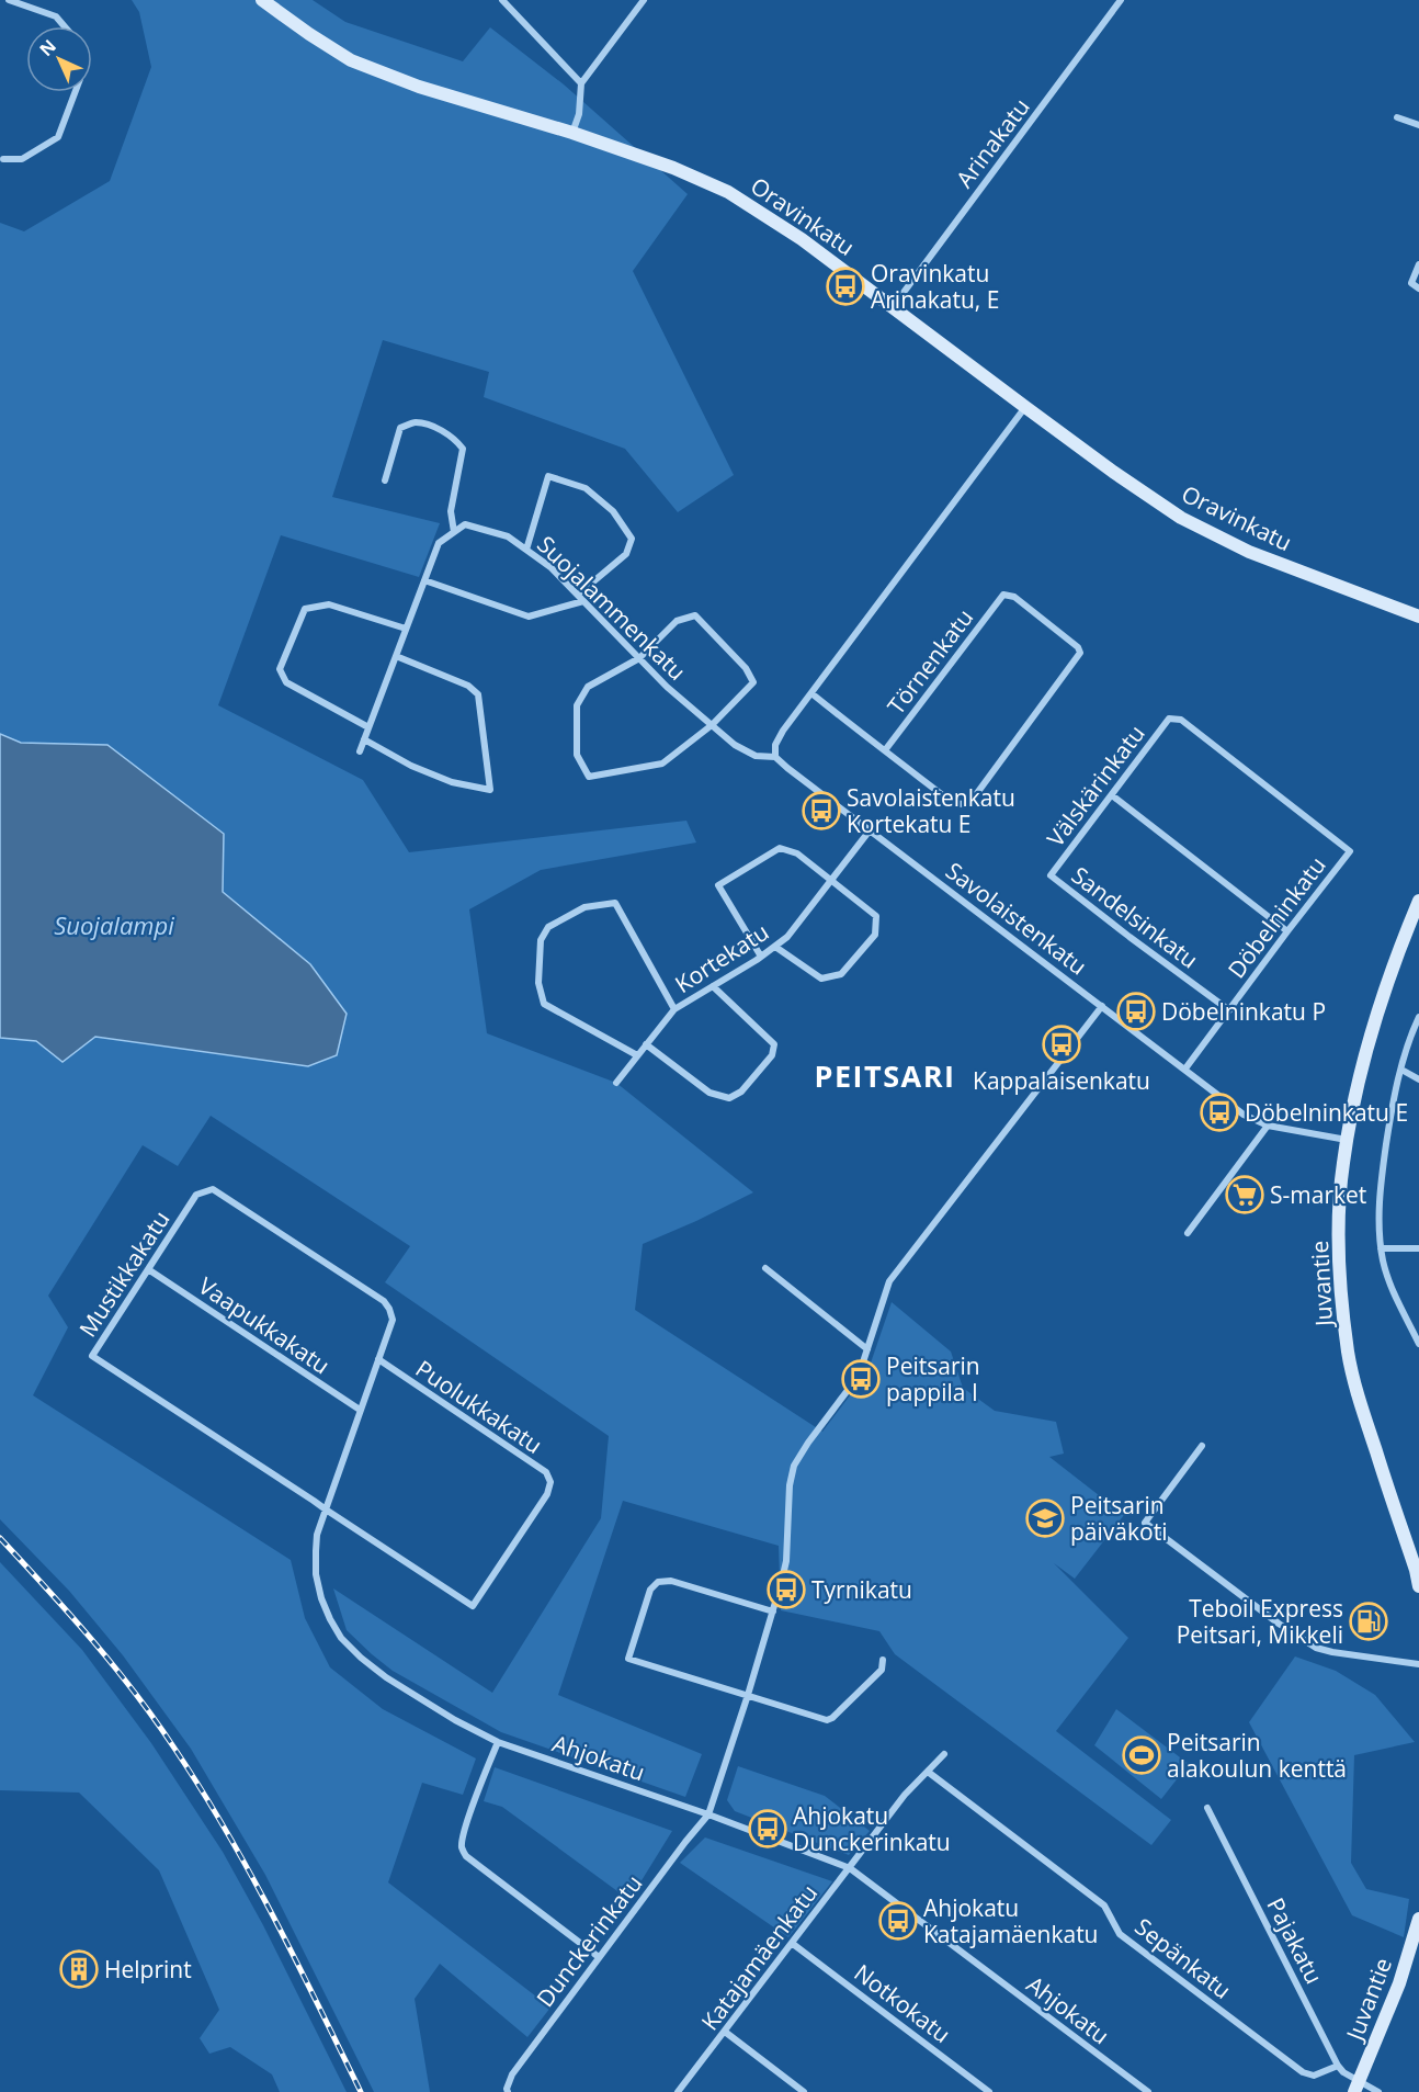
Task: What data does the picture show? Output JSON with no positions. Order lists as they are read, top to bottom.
{
  "streets": {
    "street": [
      "Arinakatu",
      "Oravinkatu",
      "Suojalammenkatu",
      "Törnenkatu",
      "Välskärinkatu",
      "Sandelsinkatu",
      "Döbelninkatu",
      "Savolaistenkatu",
      "Kortekatu",
      "Mustikkakatu",
      "Juvantie",
      "Vaapukkakatu",
      "Puolukkakatu",
      "Ahjokatu",
      "Dunckerinkatu",
      "Pajakatu",
      "Katajamäenkatu",
      "Sepänkatu",
      "Notkokatu"
    ]
  },
  "crossings": [
    ["Arinakatu", "Oravinkatu"],
    ["Suojalammenkatu", "Savolaistenkatu"],
    ["Välskärinkatu", "Sandelsinkatu"],
    ["Välskärinkatu", "Döbelninkatu"],
    ["Sandelsinkatu", "Döbelninkatu"],
    ["Döbelninkatu", "Savolaistenkatu"],
    ["Savolaistenkatu", "Kortekatu"],
    ["Savolaistenkatu", "Juvantie"],
    ["Mustikkakatu", "Vaapukkakatu"],
    ["Mustikkakatu", "Puolukkakatu"],
    ["Mustikkakatu", "Ahjokatu"],
    ["Juvantie", "Pajakatu"],
    ["Vaapukkakatu", "Ahjokatu"],
    ["Puolukkakatu", "Ahjokatu"],
    ["Ahjokatu", "Dunckerinkatu"],
    ["Ahjokatu", "Katajamäenkatu"],
    ["Pajakatu", "Sepänkatu"],
    ["Katajamäenkatu", "Sepänkatu"],
    ["Katajamäenkatu", "Notkokatu"]
  ],
  "districts": ["PEITSARI"],
  "water": ["Suojalampi"],
  "places": {
    "bus stop": [
      "Oravinkatu Arinakatu, E",
      "Savolaistenkatu Kortekatu E",
      "Döbelninkatu P",
      "Kappalaisenkatu",
      "Döbelninkatu E",
      "Peitsarin pappila I",
      "Tyrnikatu",
      "Ahjokatu Dunckerinkatu",
      "Ahjokatu Katajamäenkatu"
    ],
    "supermarket": ["S-market"],
    "school or university": ["Peitsarin päiväkoti"],
    "fuel station": ["Teboil Express Peitsari, Mikkeli"],
    "sports": ["Peitsarin alakoulun kenttä"],
    "building": ["Helprint"]
  },
  "north": "top left"
}
